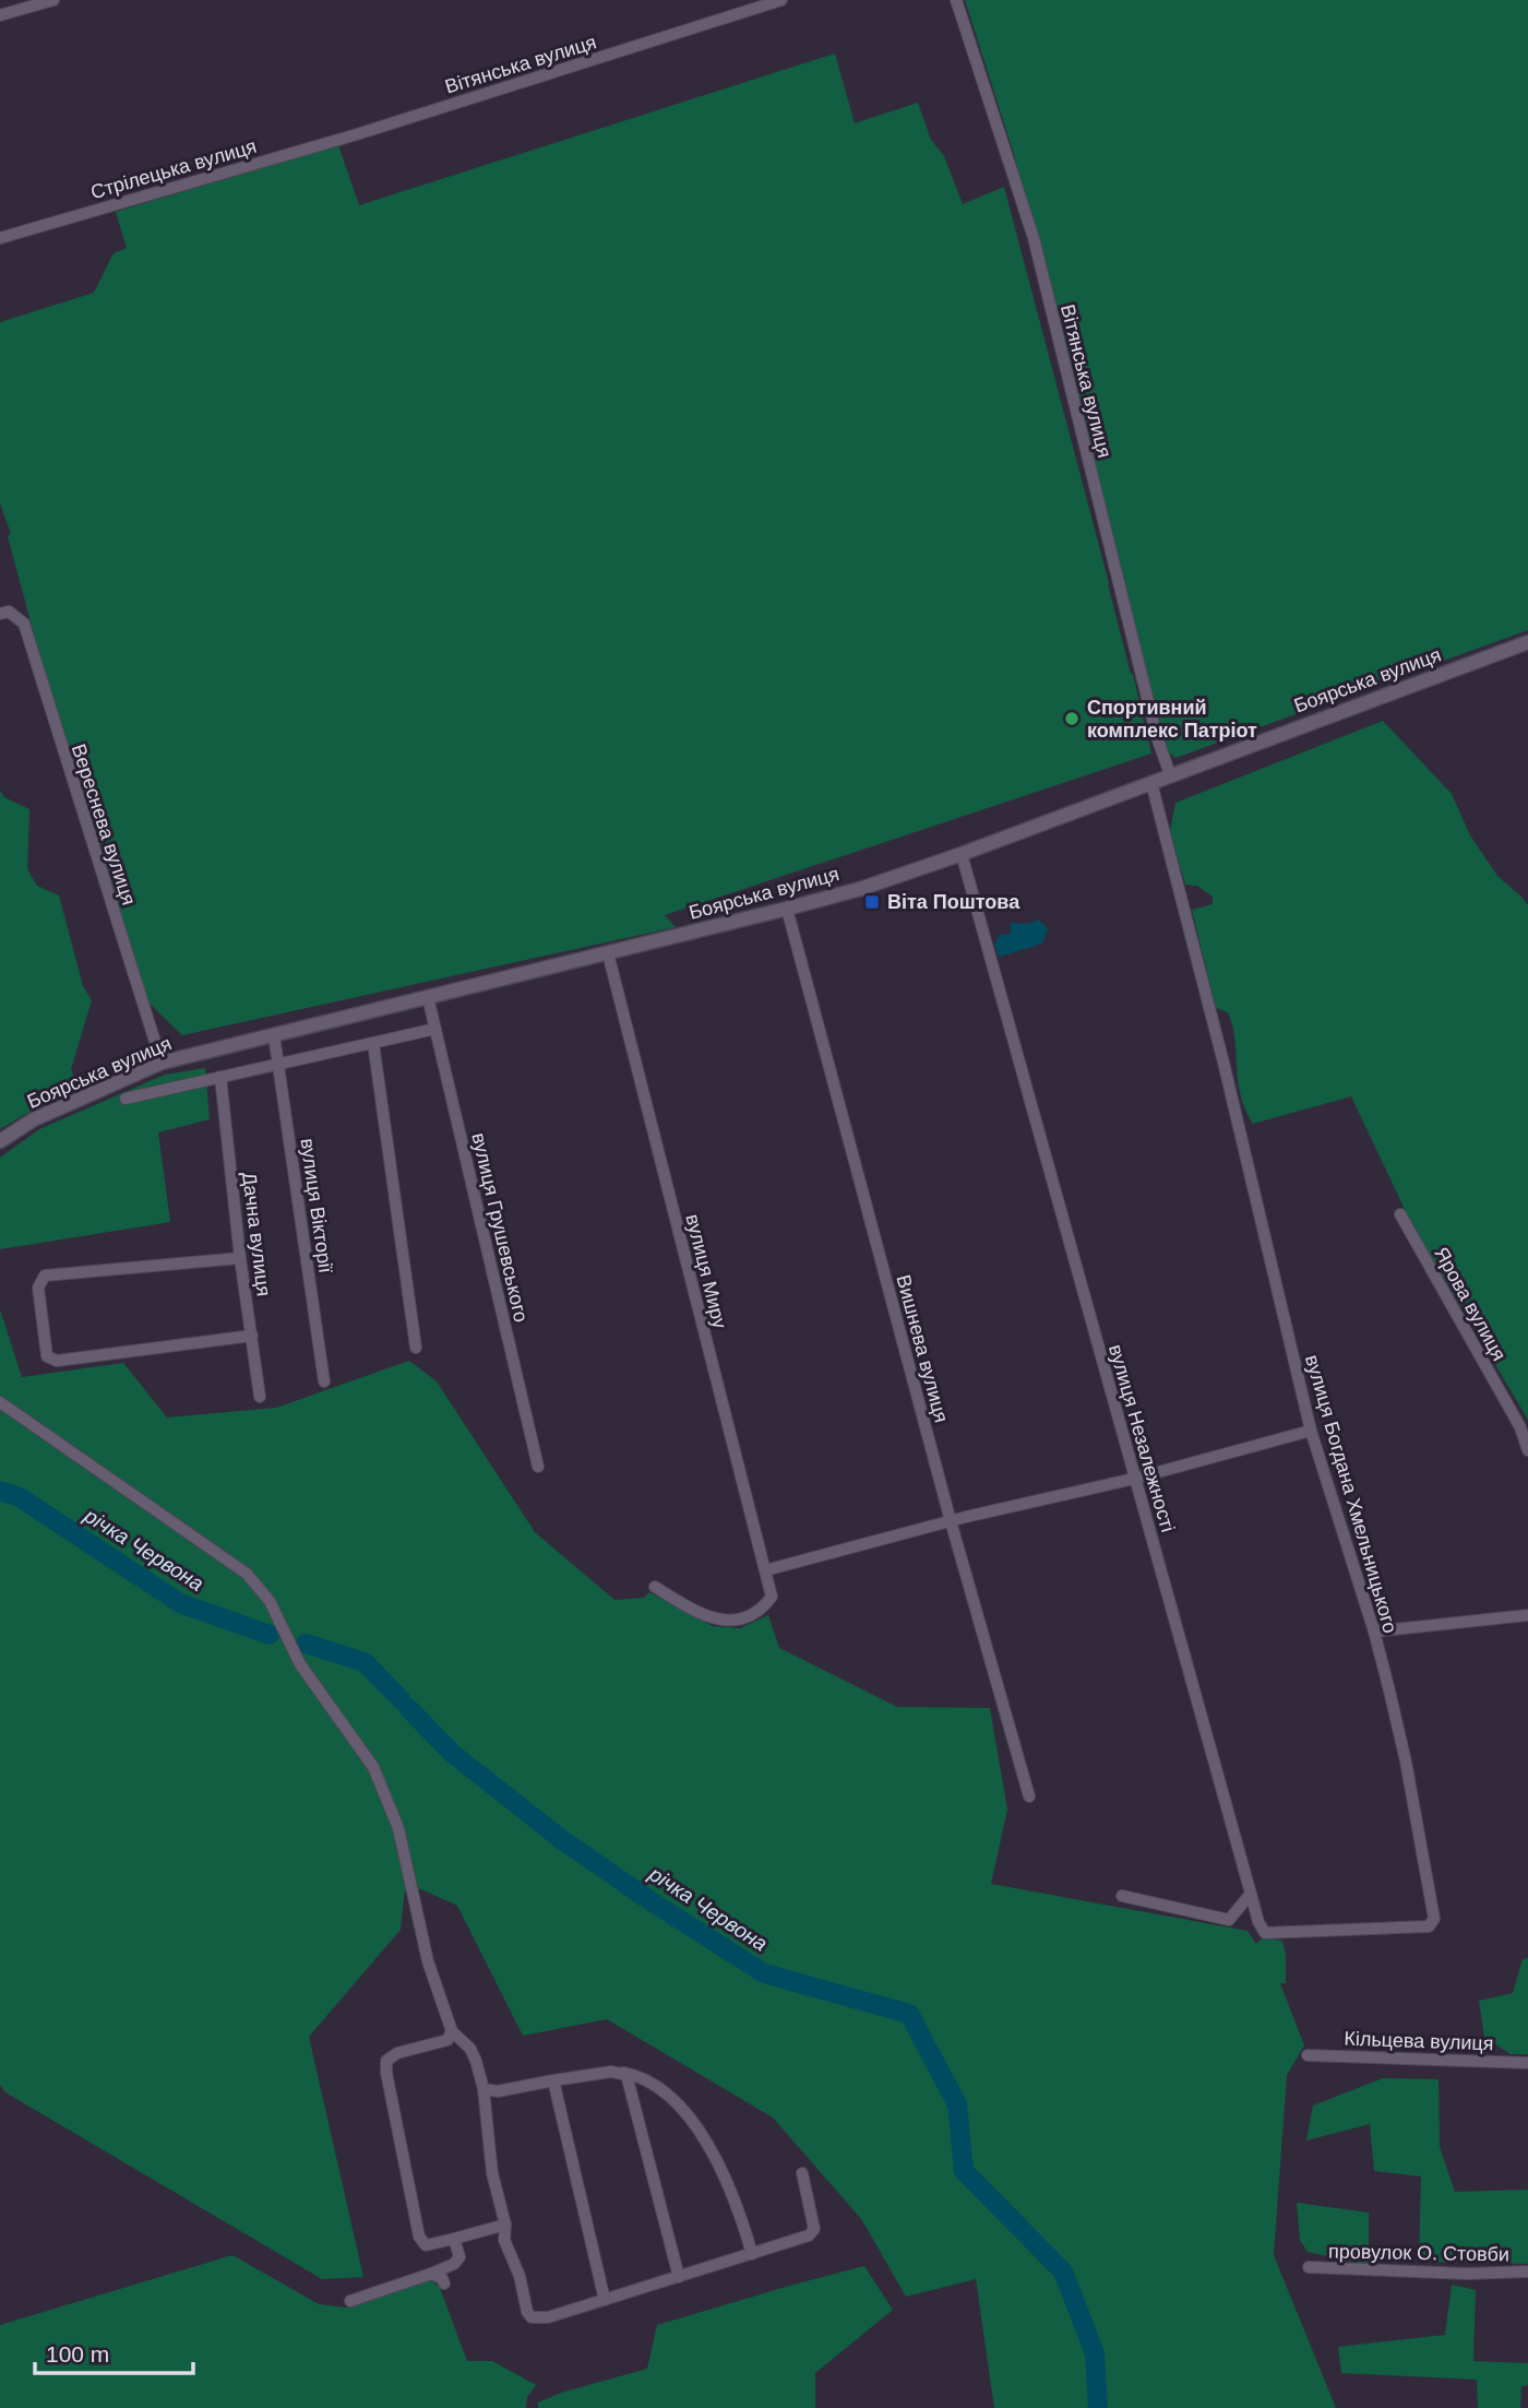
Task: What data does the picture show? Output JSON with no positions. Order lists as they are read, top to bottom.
{
  "streets": {
    "street": [
      "Вітянська вулиця",
      "Стрілецька вулиця",
      "Боярська вулиця",
      "Вереснева вулиця",
      "вулиця Вікторії",
      "вулиця Грушевського",
      "Дачна вулиця",
      "вулиця Миру",
      "Ярова вулиця",
      "Вишнева вулиця",
      "вулиця Незалежності",
      "вулиця Богдана Хмельницького",
      "Кільцева вулиця",
      "провулок О. Стовби"
    ]
  },
  "crossings": [
    ["Вітянська вулиця", "Стрілецька вулиця"],
    ["Вітянська вулиця", "Боярська вулиця"],
    ["Боярська вулиця", "Вереснева вулиця"],
    ["Боярська вулиця", "вулиця Вікторії"],
    ["Боярська вулиця", "вулиця Грушевського"],
    ["Боярська вулиця", "вулиця Миру"],
    ["Боярська вулиця", "Вишнева вулиця"],
    ["Боярська вулиця", "вулиця Незалежності"],
    ["Боярська вулиця", "вулиця Богдана Хмельницького"],
    ["вулиця Незалежності", "вулиця Богдана Хмельницького"]
  ],
  "water": ["річка Червона"],
  "places": {
    "other": ["Спортивний комплекс Патріот"],
    "transit": ["Віта Поштова"]
  },
  "scale_bar": "100 m"
}
